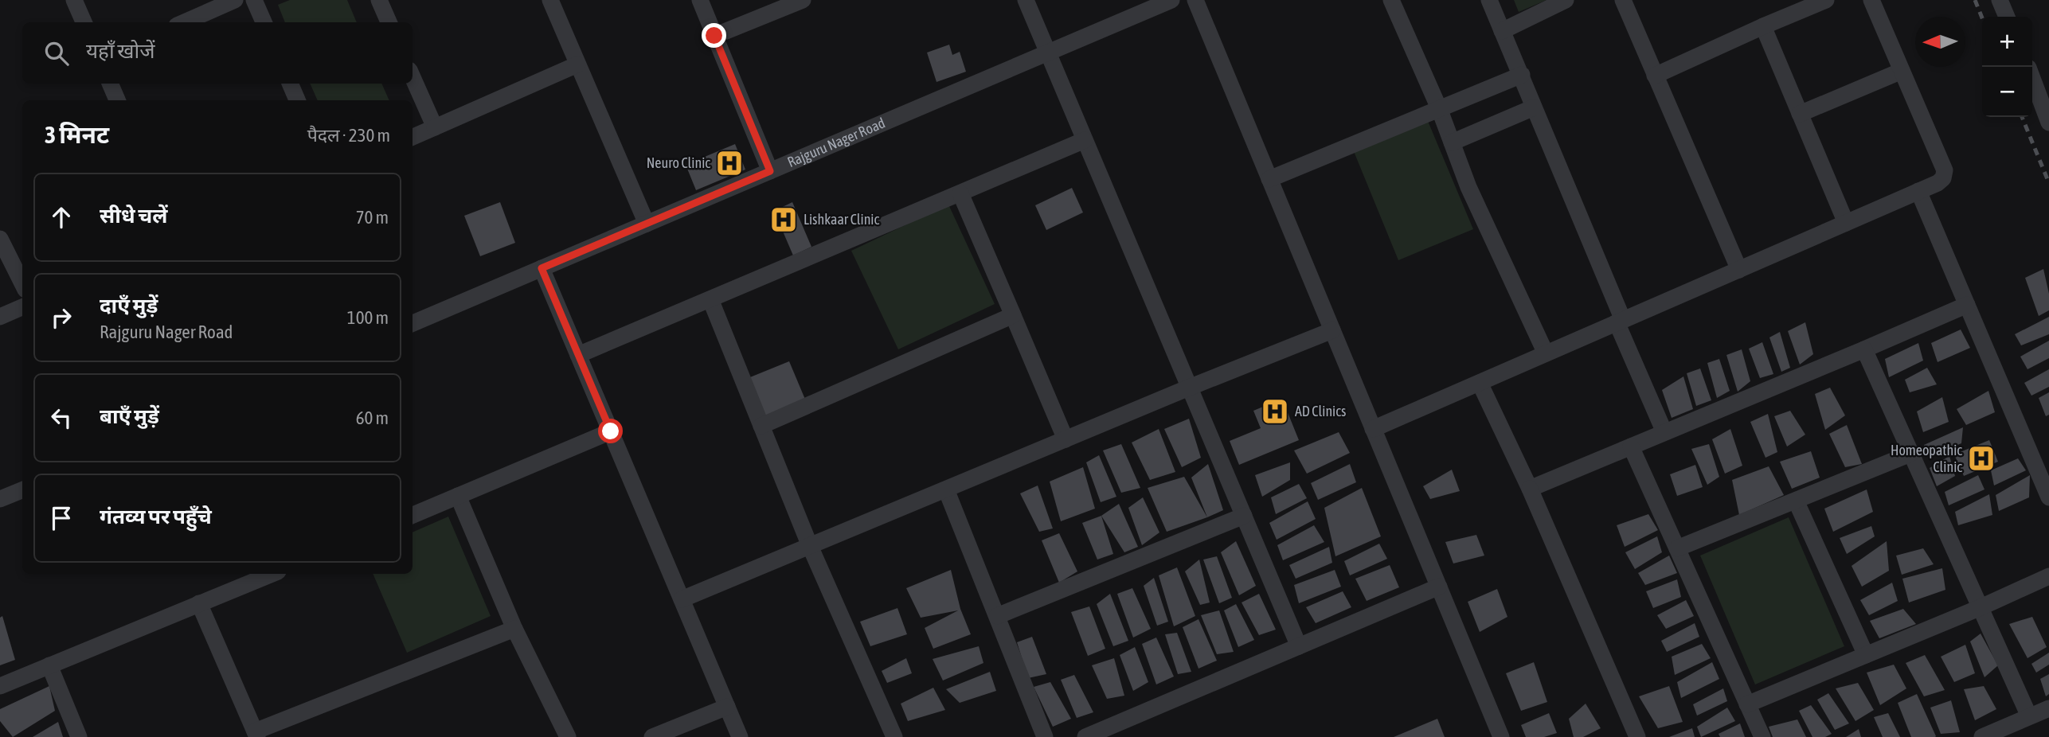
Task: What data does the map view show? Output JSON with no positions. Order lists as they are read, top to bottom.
{
  "streets": {
    "street": ["Rajguru Nager Road"]
  },
  "places": {
    "hospital": [
      "Neuro Clinic",
      "Lishkaar Clinic",
      "AD Clinics",
      "Homeopathic Clinic"
    ]
  },
  "north": "left",
  "page": {
    "map_buttons": ["+", "−"],
    "search": "यहाँ खोजें",
    "heading": ["3 मिनट", "पैदल · 230 m"],
    "list": [
      ["सीधे चलें", "70 m"],
      ["दाएँ मुड़ें", "Rajguru Nager Road", "100 m"],
      ["बाएँ मुड़ें", "60 m"],
      "गंतव्य पर पहुँचे"
    ]
  }
}
